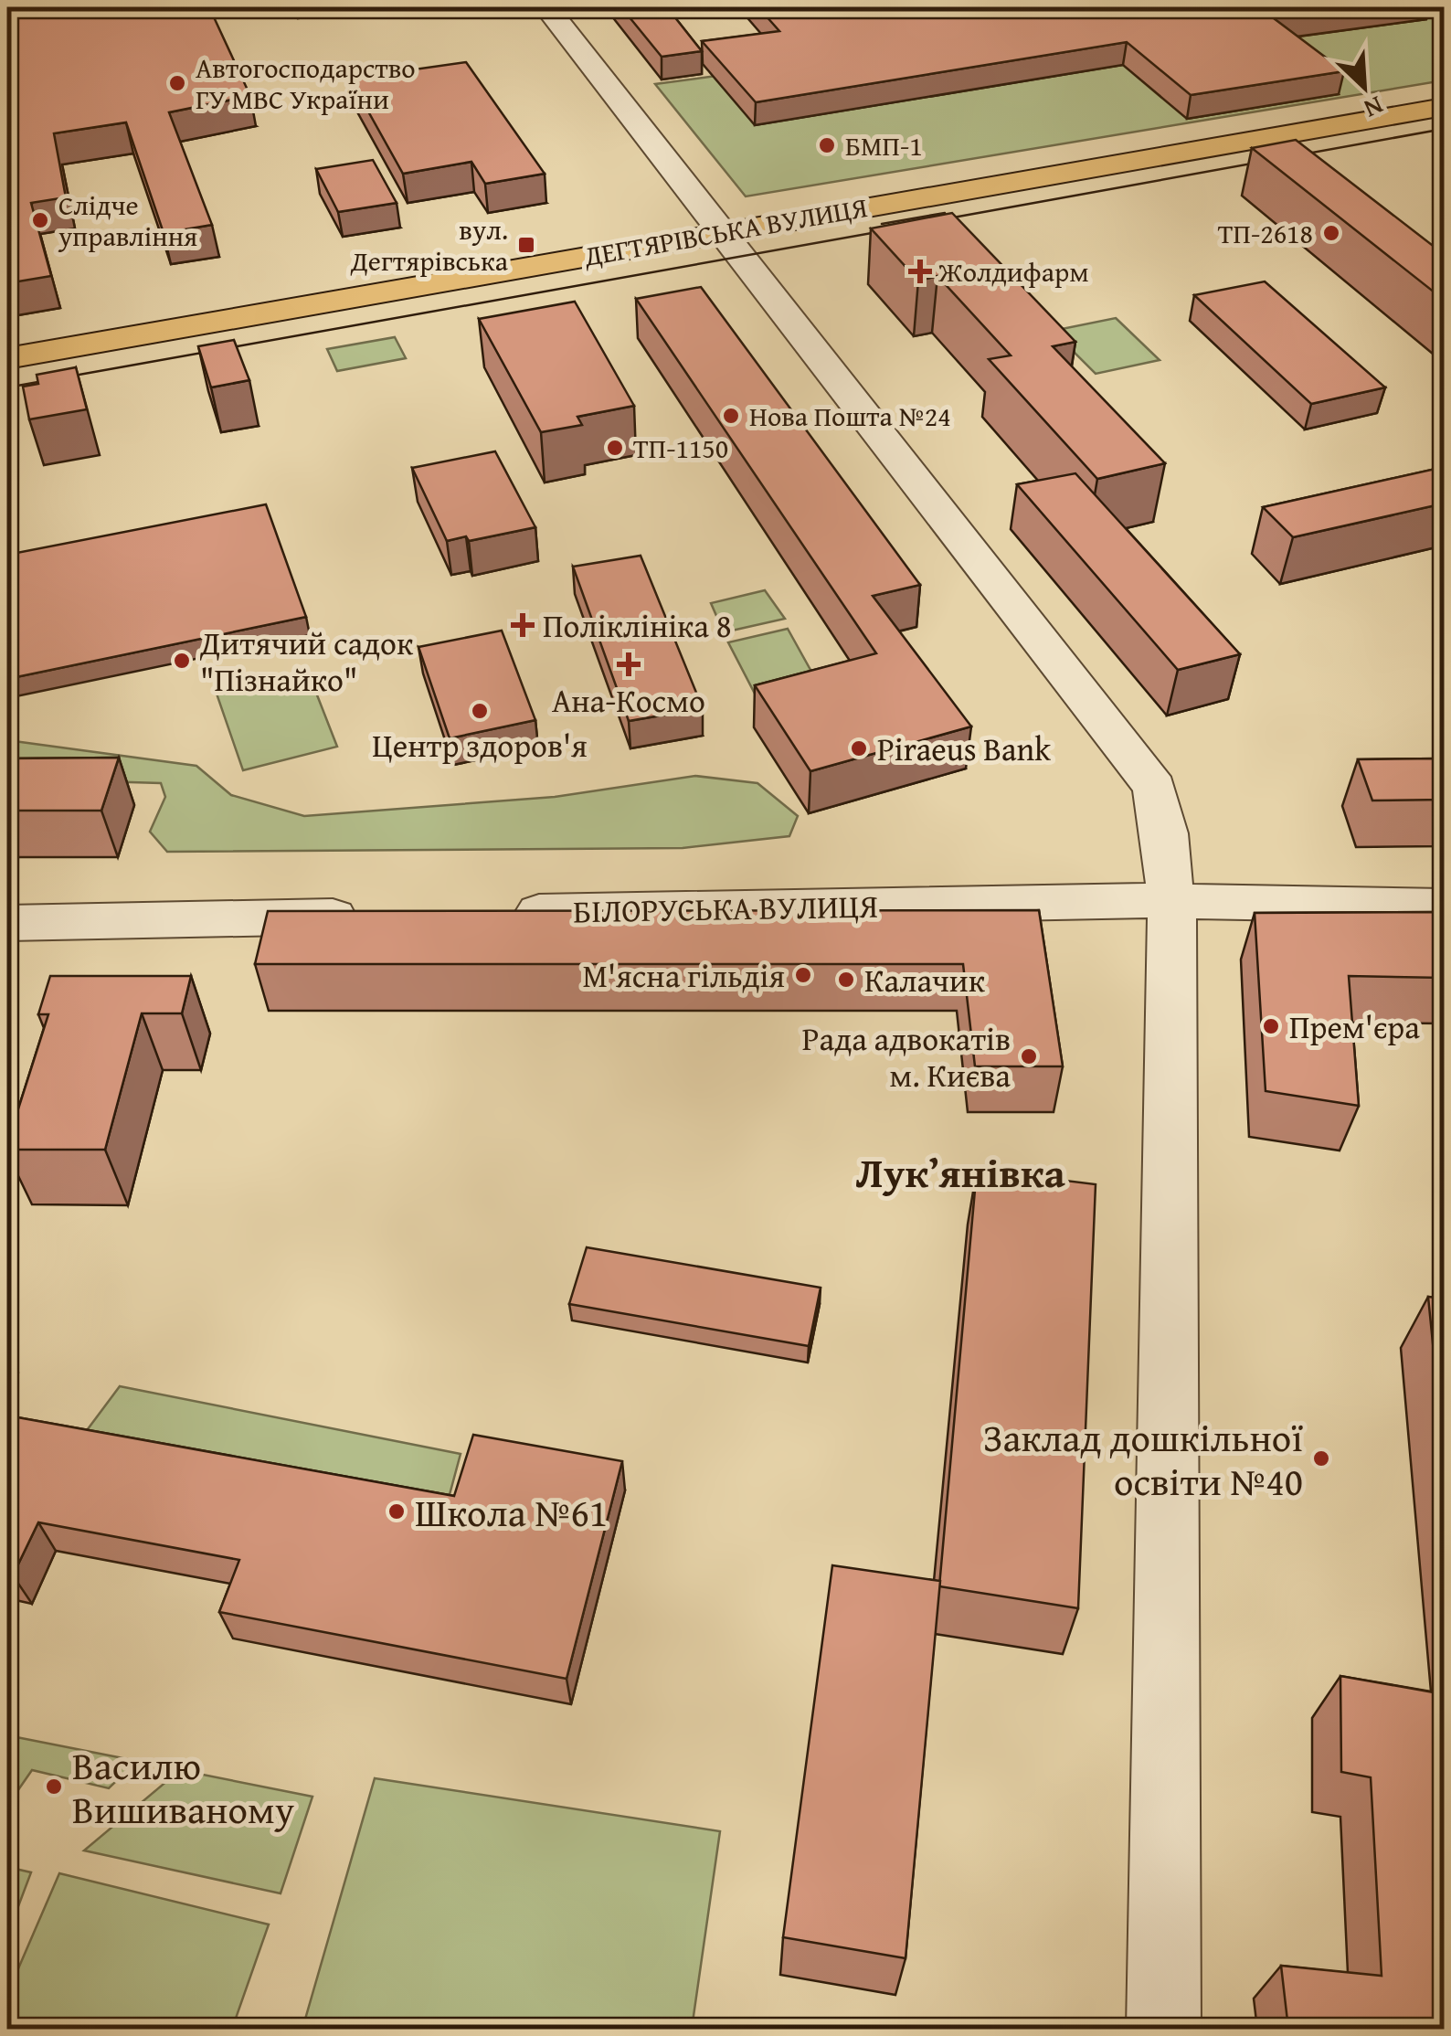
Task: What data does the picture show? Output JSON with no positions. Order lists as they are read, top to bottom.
{
  "streets": {
    "main road": ["ДЕГТЯРІВСЬКА ВУЛИЦЯ"],
    "street": ["БІЛОРУСЬКА ВУЛИЦЯ"]
  },
  "districts": ["Лукʼянівка"],
  "places": {
    "other": [
      "Автогосподарство ГУ МВС України",
      "БМП-1",
      "Слідче управління",
      "ТП-2618",
      "Нова Пошта №24",
      "ТП-1150",
      "Дитячий садок \"Пізнайко\"",
      "Центр здоров'я",
      "Piraeus Bank",
      "М'ясна гільдія",
      "Калачик",
      "Прем'єра",
      "Рада адвокатів м. Києва",
      "Заклад дошкільної освіти №40",
      "Школа №61",
      "Василю Вишиваному"
    ],
    "transit": ["вул. Дегтярівська"],
    "health": ["Жолдифарм", "Поліклініка 8", "Ана-Космо"]
  },
  "north": "bottom right"
}
